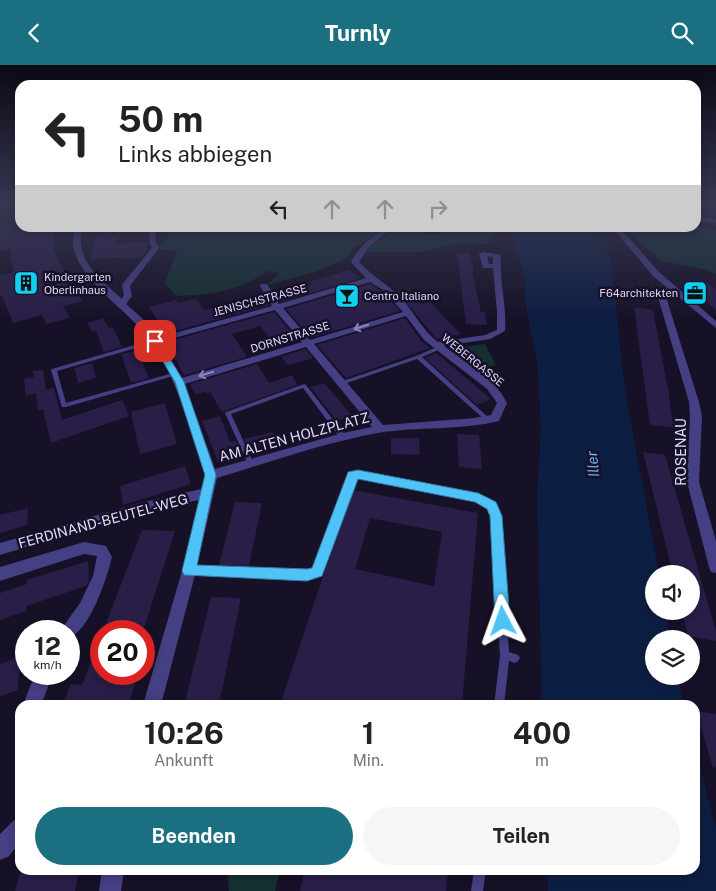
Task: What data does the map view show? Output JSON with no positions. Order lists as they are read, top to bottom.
{
  "streets": {
    "street": [
      "JENISCHSTRASSE",
      "DORNSTRASSE",
      "WEBERGASSE",
      "AM ALTEN HOLZPLATZ",
      "ROSENAU",
      "FERDINAND-BEUTEL-WEG"
    ]
  },
  "crossings": [
    ["JENISCHSTRASSE", "WEBERGASSE"],
    ["DORNSTRASSE", "WEBERGASSE"],
    ["WEBERGASSE", "AM ALTEN HOLZPLATZ"]
  ],
  "one_way": ["DORNSTRASSE"],
  "water": ["Iller"],
  "places": {
    "building": ["Kindergarten Oberlinhaus"],
    "office": ["F64architekten"],
    "bar": ["Centro Italiano"]
  },
  "page": {
    "header": "Turnly",
    "turn": ["50 m", "Links abbiegen"],
    "speed": "12 km/h",
    "limit": "20",
    "eta": [
      "10:26",
      "Ankunft",
      "1",
      "Min.",
      "400",
      "m"
    ],
    "buttons": ["Beenden", "Teilen"]
  }
}
